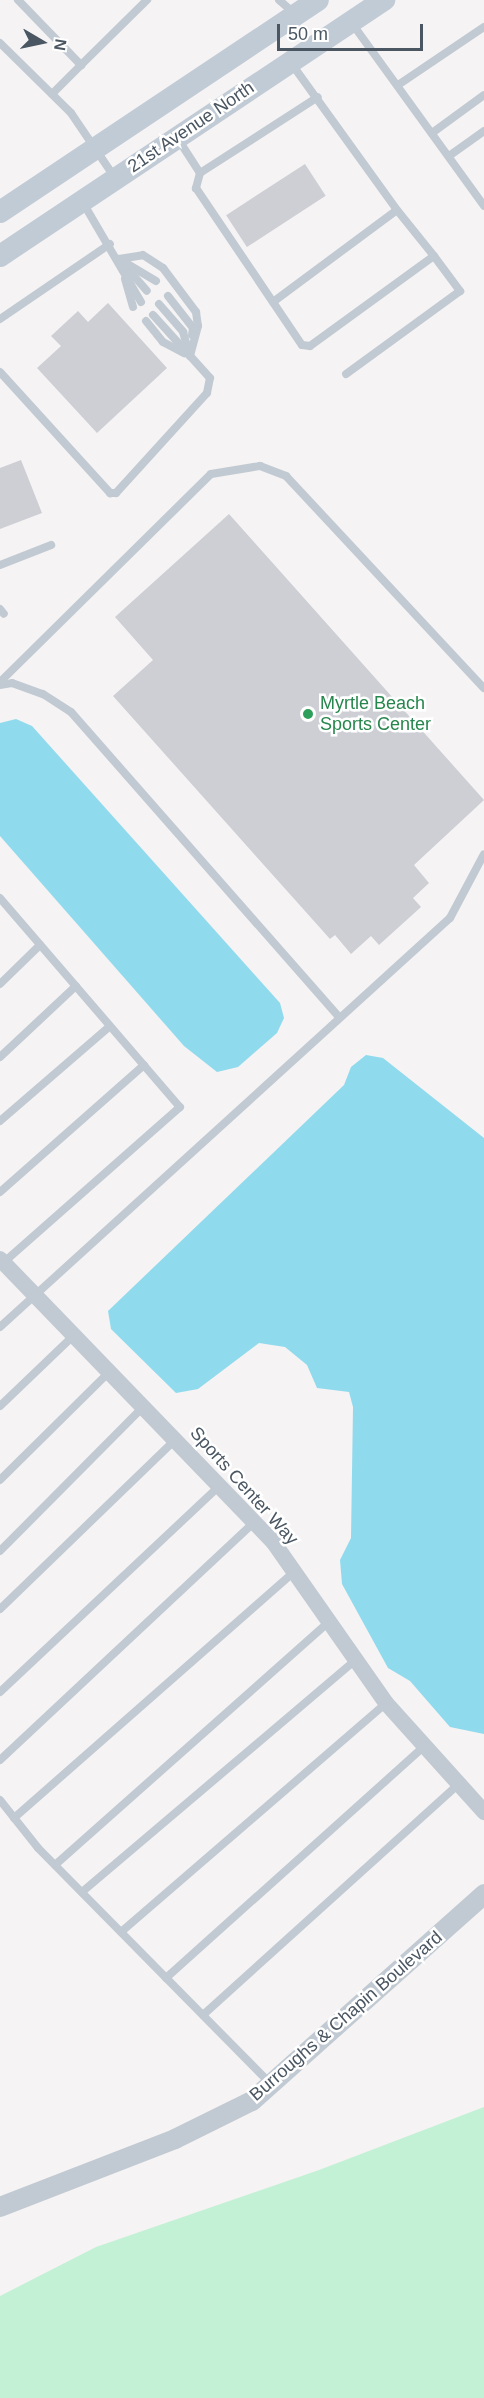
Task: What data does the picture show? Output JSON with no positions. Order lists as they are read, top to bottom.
{
  "streets": {
    "main road": ["21st Avenue North"],
    "street": ["Sports Center Way", "Burroughs & Chapin Boulevard"]
  },
  "places": ["Myrtle Beach Sports Center"],
  "scale_bar": "50 m",
  "north": "right"
}
